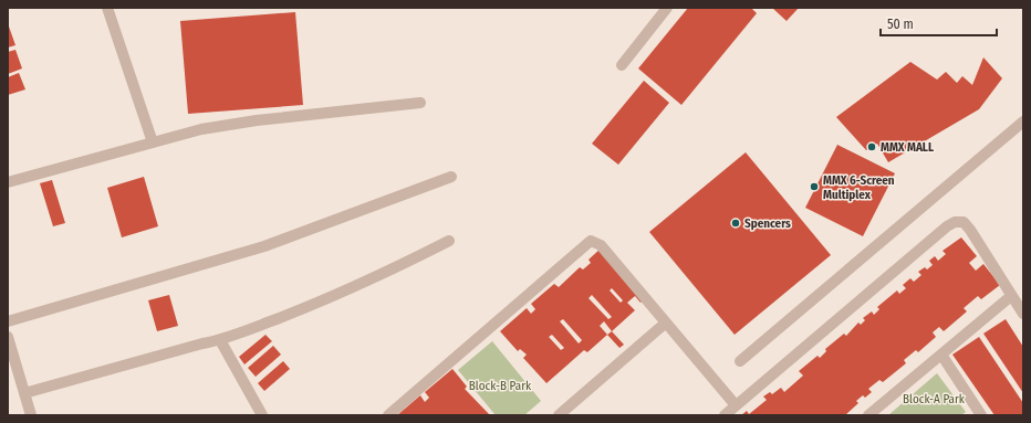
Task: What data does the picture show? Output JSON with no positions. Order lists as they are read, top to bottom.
{
  "parks": ["Block-B Park", "Block-A Park"],
  "places": ["MMX MALL", "MMX 6-Screen Multiplex", "Spencers"],
  "scale_bar": "50 m"
}
